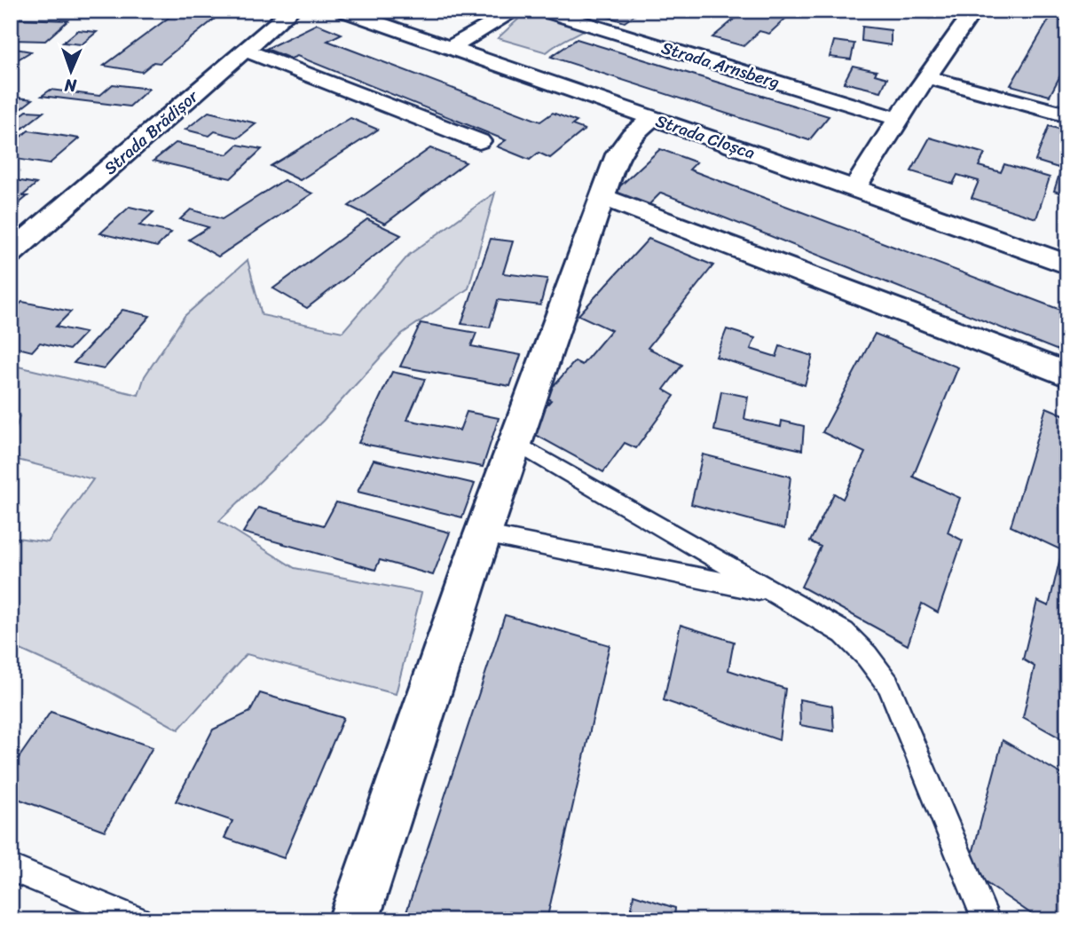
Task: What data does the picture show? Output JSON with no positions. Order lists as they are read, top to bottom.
{
  "streets": {
    "street": ["Strada Arnsberg", "Strada Brădișor", "Strada Cloșca"]
  },
  "north": "bottom"
}
